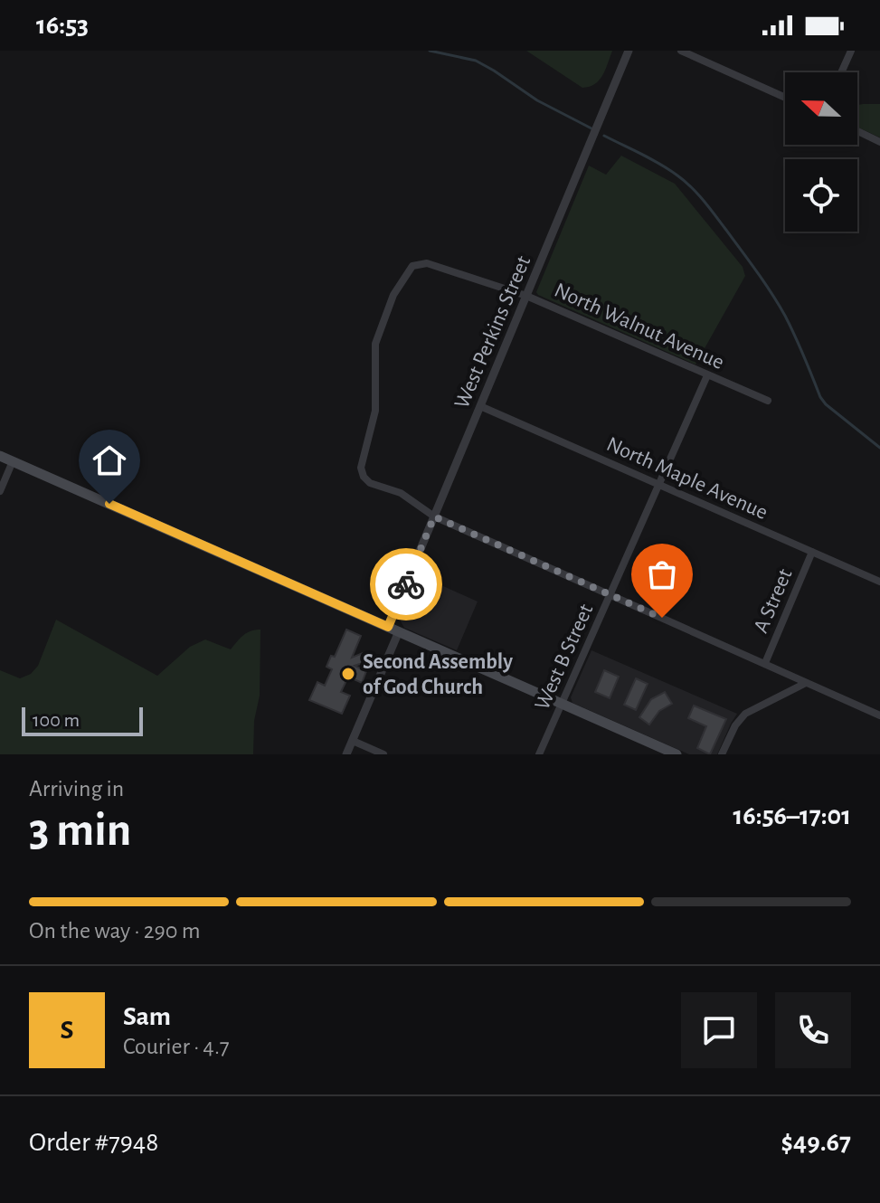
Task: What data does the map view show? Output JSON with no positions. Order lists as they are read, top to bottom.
{
  "streets": {
    "street": [
      "North Walnut Avenue",
      "West Perkins Street",
      "North Maple Avenue",
      "A Street",
      "West B Street"
    ]
  },
  "crossings": [
    ["North Walnut Avenue", "West Perkins Street"],
    ["North Walnut Avenue", "West B Street"],
    ["West Perkins Street", "North Maple Avenue"],
    ["North Maple Avenue", "A Street"],
    ["North Maple Avenue", "West B Street"]
  ],
  "places": ["Second Assembly of God Church"],
  "scale_bar": "100 m",
  "north": "left",
  "page": {
    "status": "16:53",
    "scale": "100 m",
    "heading": ["3 min", "Arriving in", "16:56–17:01"],
    "panel": [
      "Sam",
      "Courier · 4.7",
      "Order #7948",
      "$49.67"
    ],
    "bar": "On the way · 290 m",
    "round": "S"
  }
}
